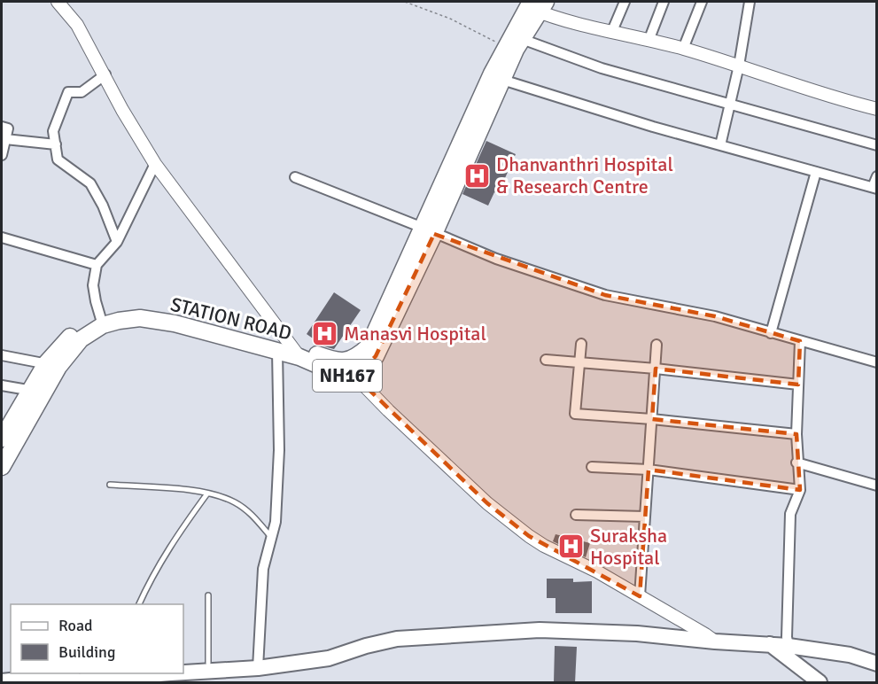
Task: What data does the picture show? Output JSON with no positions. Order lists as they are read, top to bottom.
{
  "streets": {
    "highway": ["STATION ROAD", "NH167"]
  },
  "places": {
    "hospital": ["Dhanvanthri Hospital & Research Centre", "Manasvi Hospital", "Suraksha Hospital"]
  },
  "legend": ["Road", "Building"]
}
